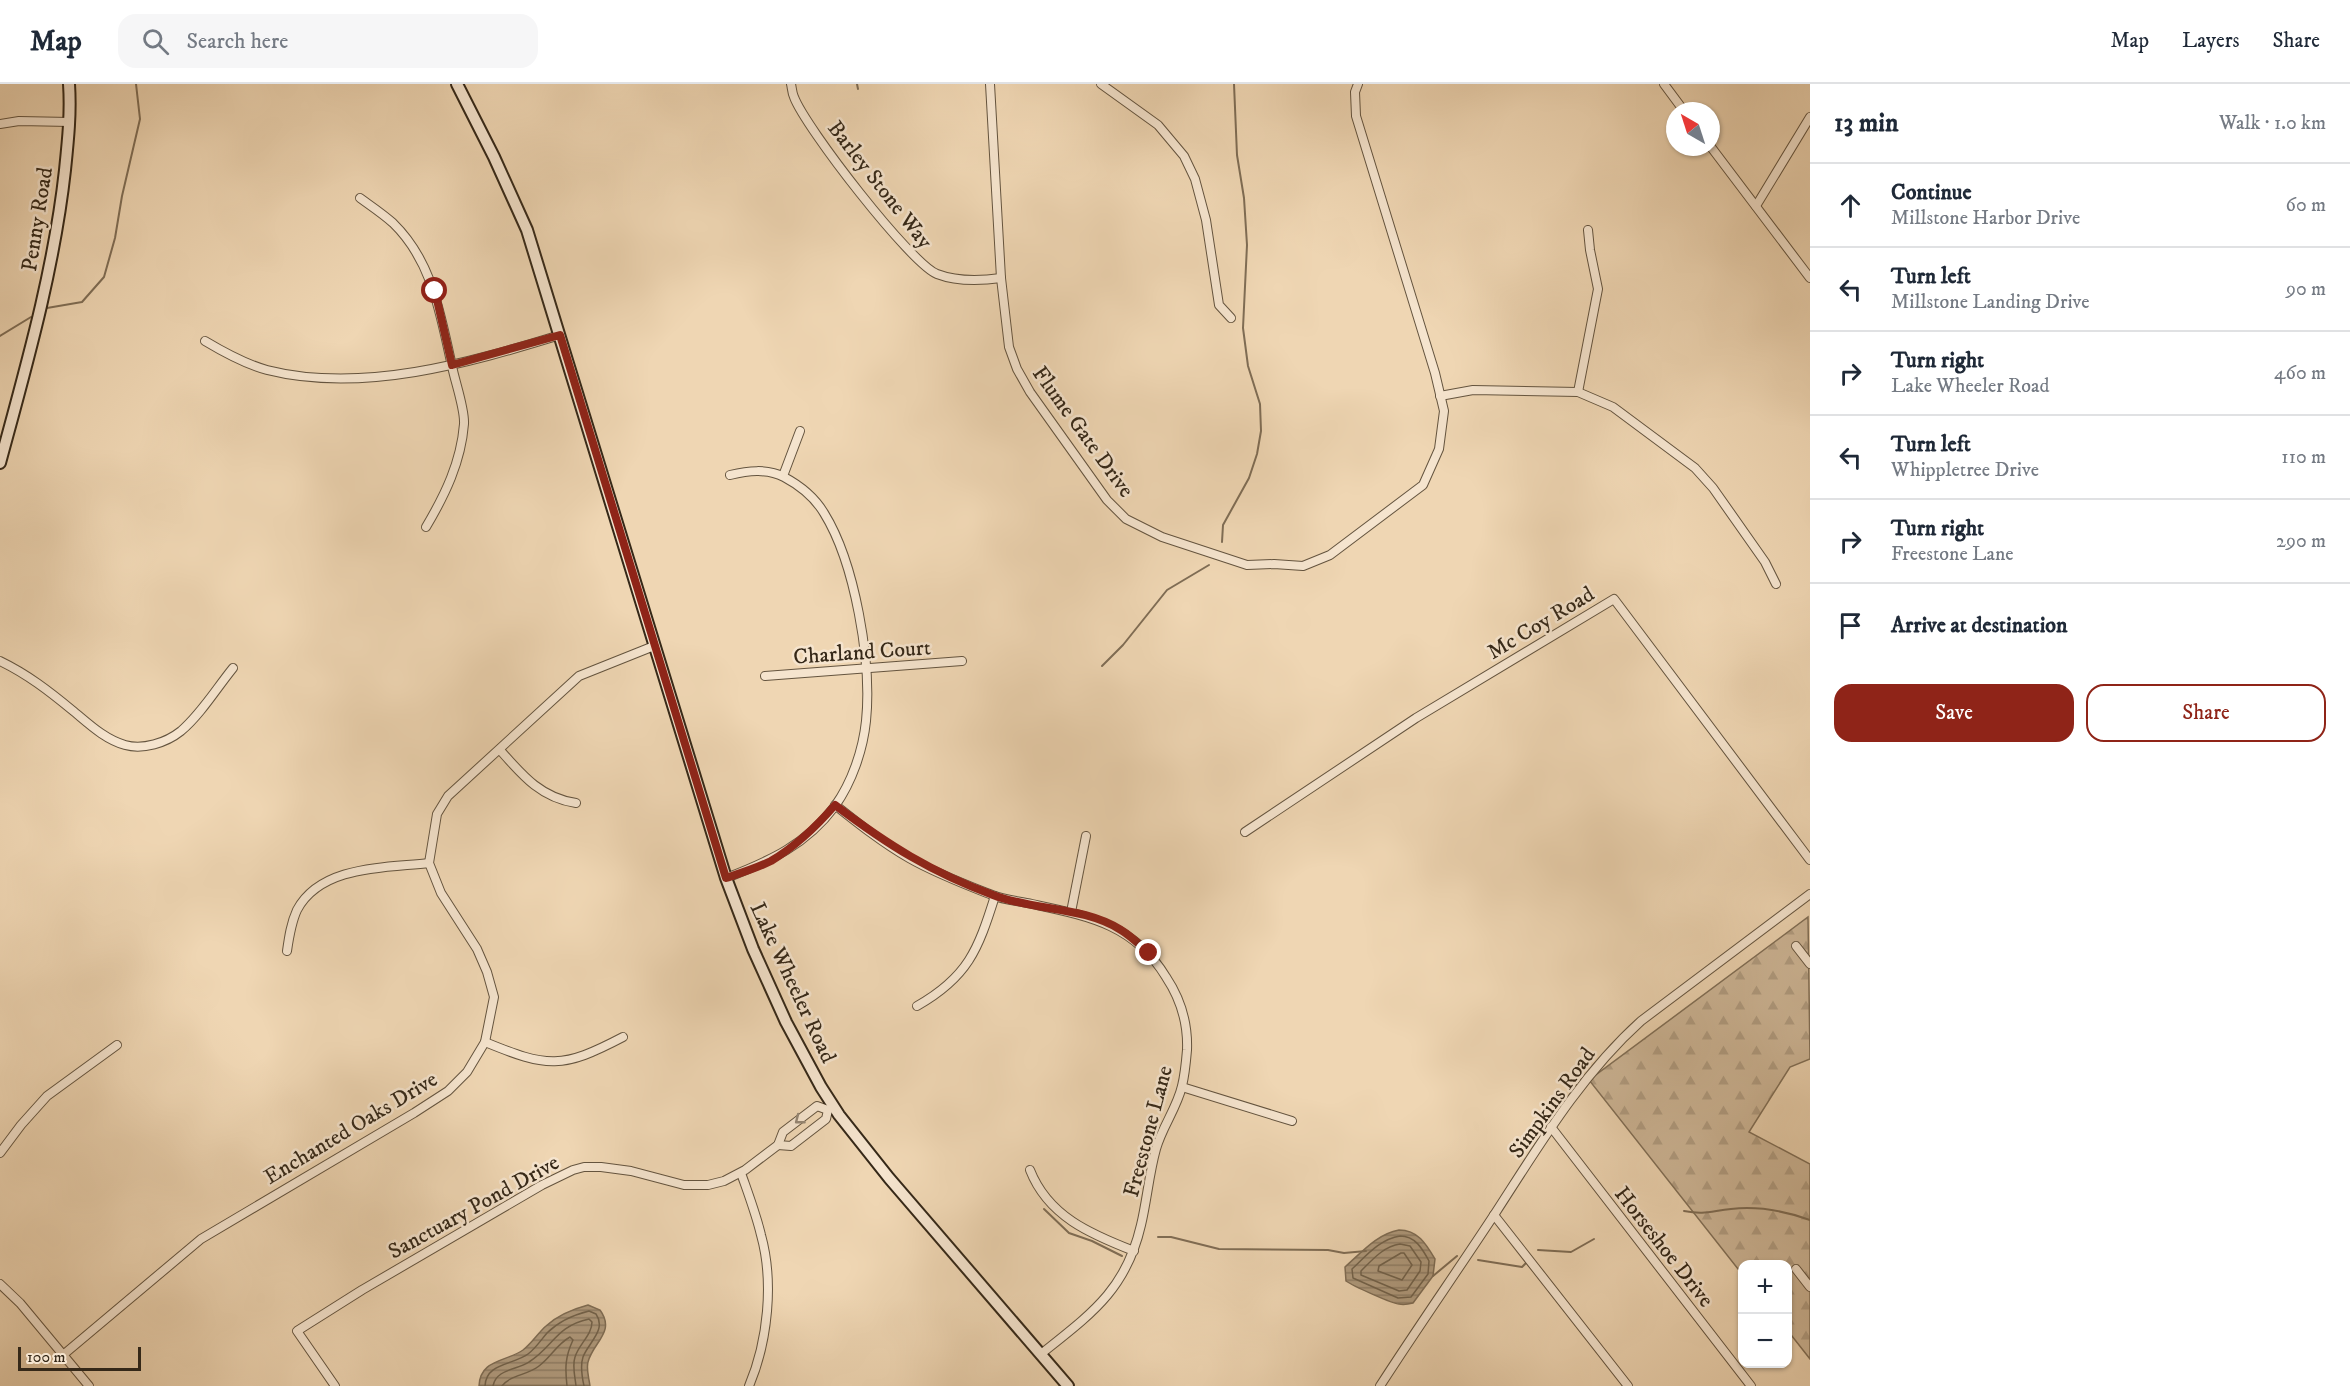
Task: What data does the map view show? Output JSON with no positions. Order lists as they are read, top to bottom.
{
  "streets": {
    "street": [
      "Barley Stone Way",
      "Penny Road",
      "Flume Gate Drive",
      "Mc Coy Road",
      "Charland Court",
      "Lake Wheeler Road",
      "Simpkins Road",
      "Enchanted Oaks Drive",
      "Freestone Lane",
      "Sanctuary Pond Drive",
      "Horseshoe Drive"
    ]
  },
  "crossings": [
    ["Barley Stone Way", "Flume Gate Drive"],
    ["Lake Wheeler Road", "Freestone Lane"],
    ["Lake Wheeler Road", "Sanctuary Pond Drive"],
    ["Simpkins Road", "Horseshoe Drive"]
  ],
  "scale_bar": "100 m",
  "north": "top left",
  "page": {
    "header": "Map",
    "search": "Search here",
    "nav": ["Map", "Layers", "Share"],
    "heading": ["13 min", "Walk · 1.0 km"],
    "list": [
      ["Continue", "Millstone Harbor Drive", "60 m"],
      ["Turn left", "Millstone Landing Drive", "90 m"],
      ["Turn right", "Lake Wheeler Road", "460 m"],
      ["Turn left", "Whippletree Drive", "110 m"],
      ["Turn right", "Freestone Lane", "290 m"],
      "Arrive at destination"
    ],
    "buttons": ["Save", "Share"],
    "map_buttons": ["+", "−"],
    "scale": "100 m"
  }
}
